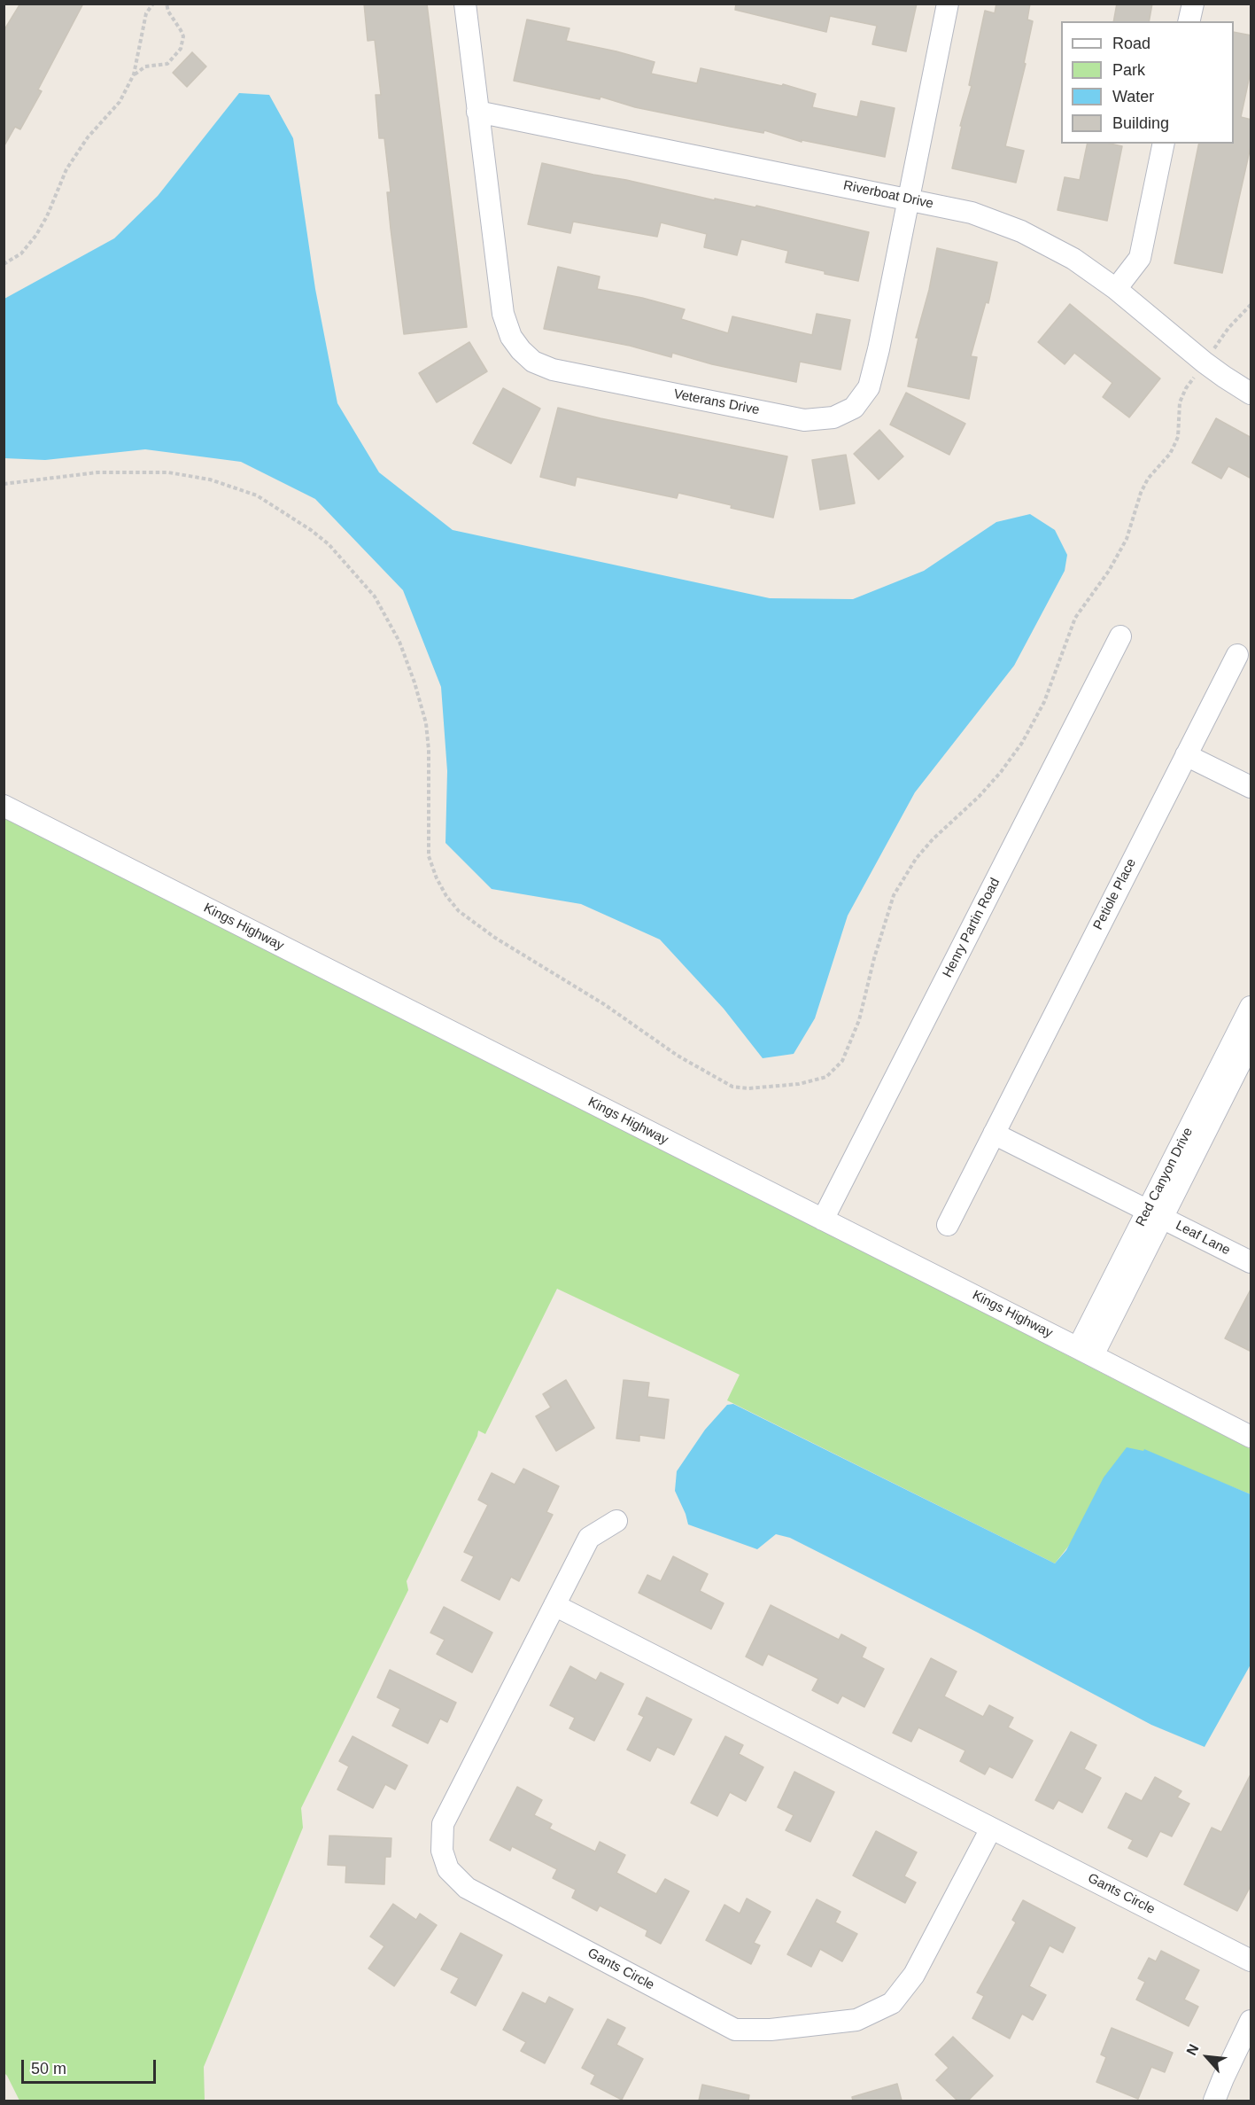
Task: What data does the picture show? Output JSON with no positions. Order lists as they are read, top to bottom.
{
  "streets": {
    "street": [
      "Riverboat Drive",
      "Veterans Drive",
      "Petiole Place",
      "Kings Highway",
      "Henry Partin Road",
      "Red Canyon Drive",
      "Leaf Lane",
      "Gants Circle"
    ]
  },
  "crossings": [
    ["Riverboat Drive", "Veterans Drive"],
    ["Kings Highway", "Henry Partin Road"],
    ["Kings Highway", "Red Canyon Drive"],
    ["Red Canyon Drive", "Leaf Lane"]
  ],
  "legend": [
    "Road",
    "Park",
    "Water",
    "Building"
  ],
  "scale_bar": "50 m",
  "north": "top left"
}
